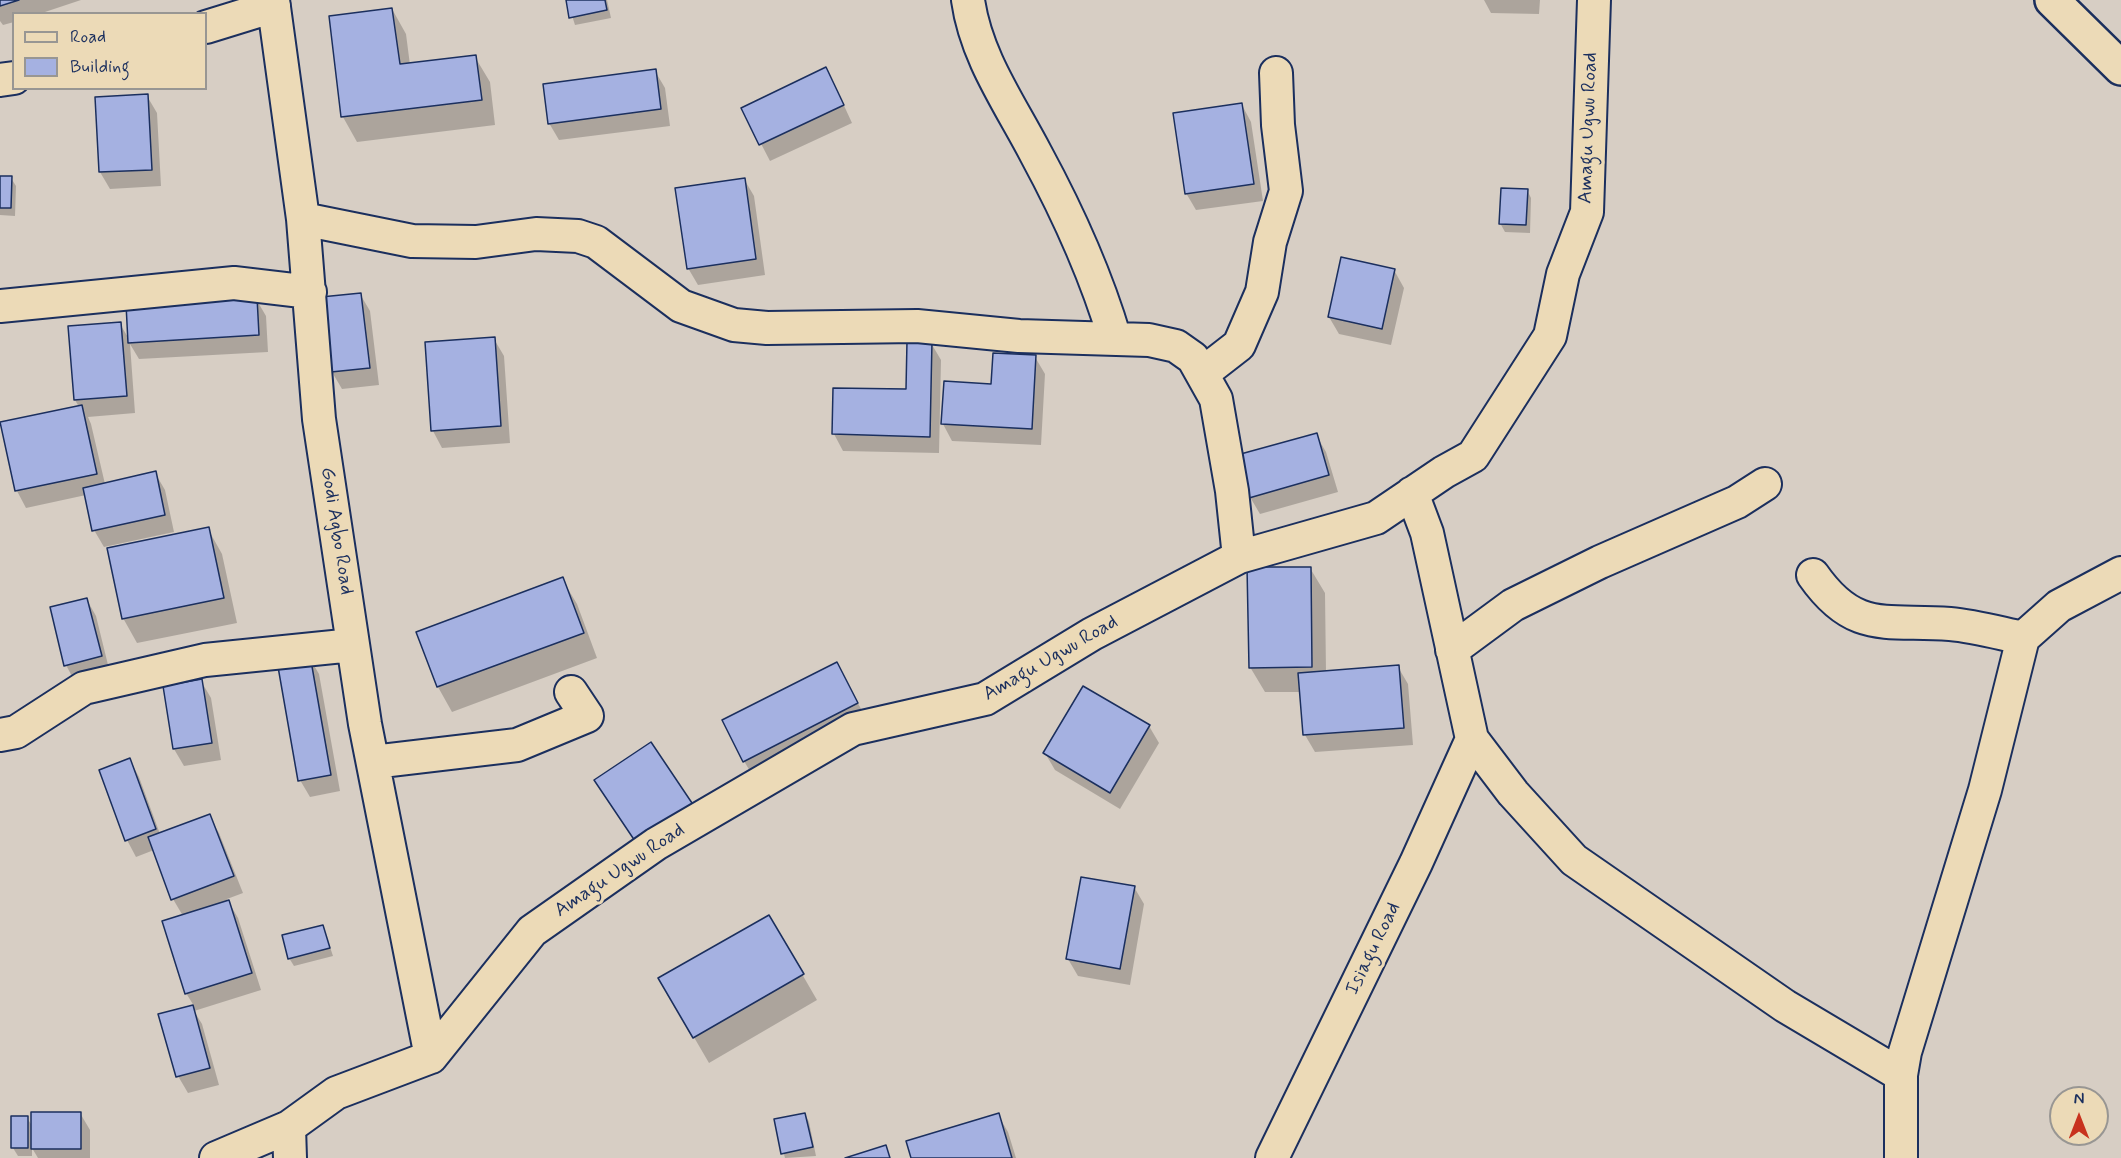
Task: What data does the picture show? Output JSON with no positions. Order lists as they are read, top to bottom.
{
  "streets": {
    "street": ["Amagu Ugwu Road", "Godi Agbo Road", "Isiagu Road"]
  },
  "crossings": [
    ["Amagu Ugwu Road", "Godi Agbo Road"]
  ],
  "legend": ["Road", "Building"],
  "north": "top"
}
